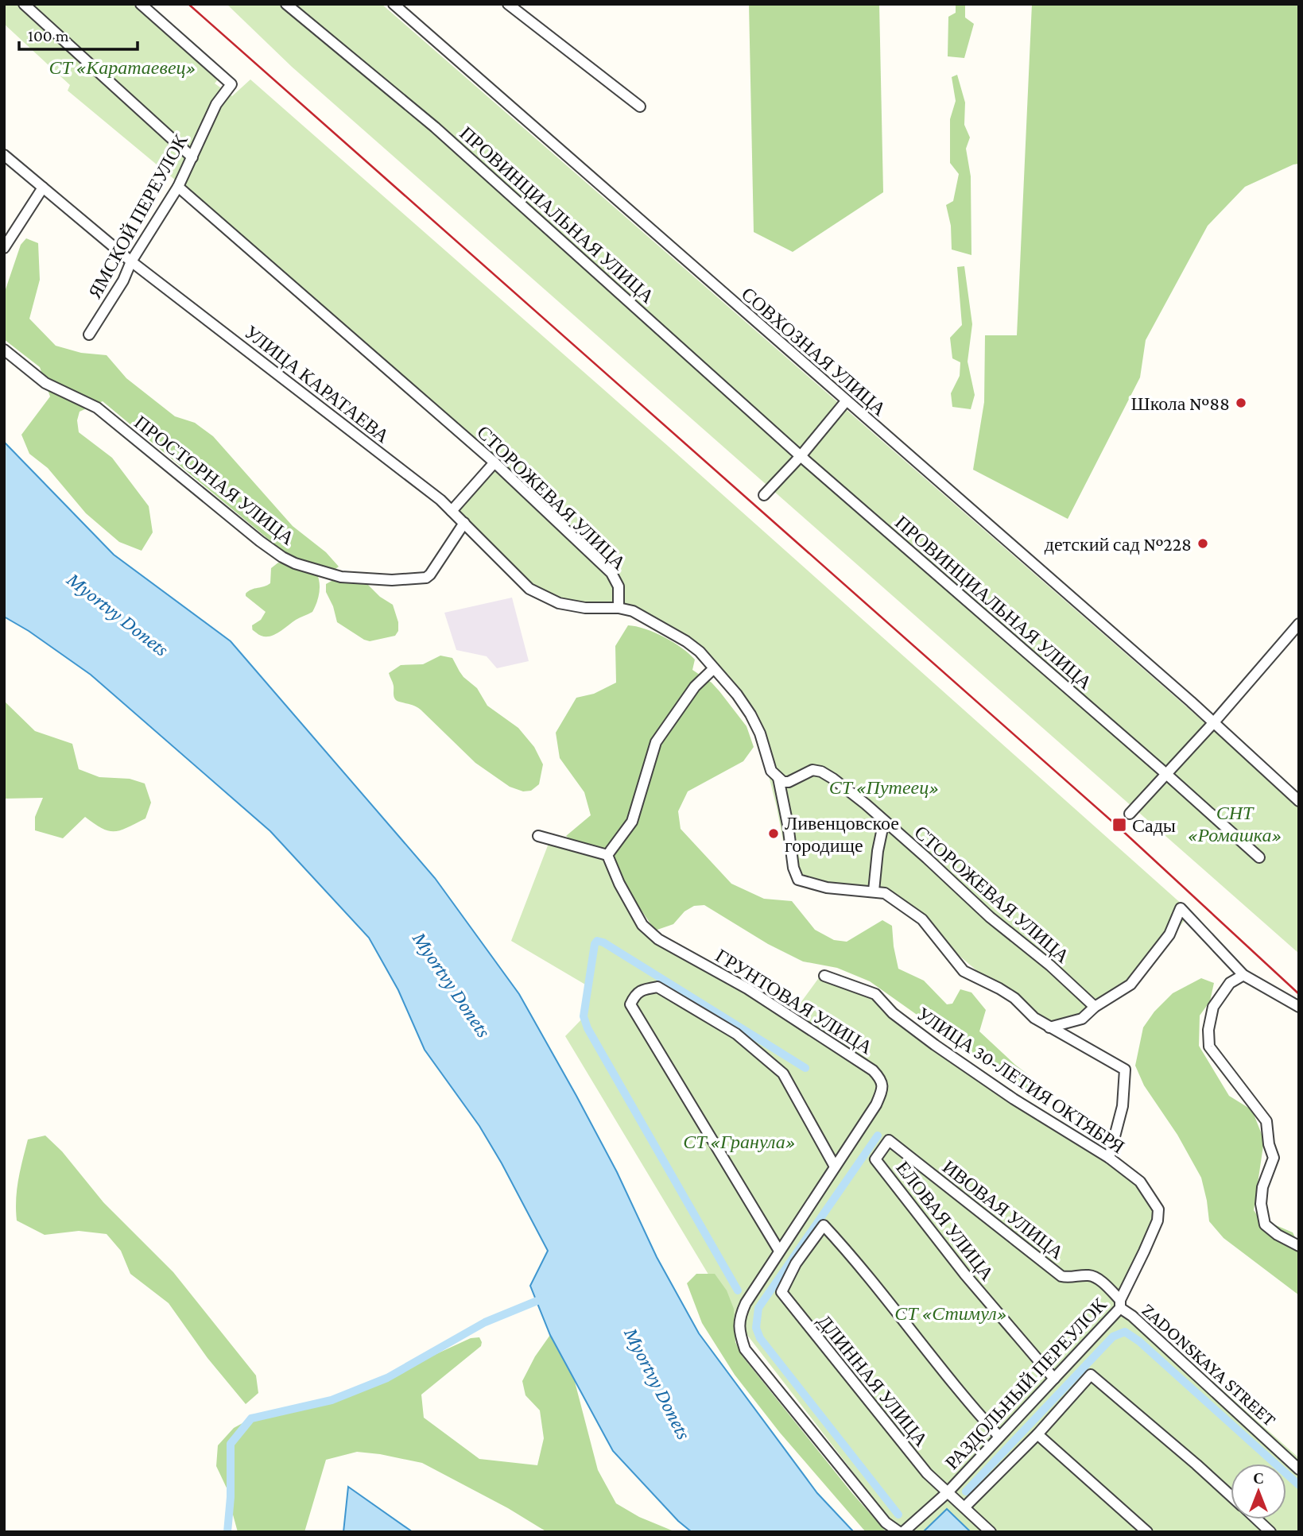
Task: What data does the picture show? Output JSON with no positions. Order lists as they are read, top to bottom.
{
  "streets": {
    "street": [
      "ПРОВИНЦИАЛЬНАЯ УЛИЦА",
      "ЯМСКОЙ ПЕРЕУЛОК",
      "СОВХОЗНАЯ УЛИЦА",
      "УЛИЦА КАРАТАЕВА",
      "ПРОСТОРНАЯ УЛИЦА",
      "СТОРОЖЕВАЯ УЛИЦА",
      "ГРУНТОВАЯ УЛИЦА",
      "УЛИЦА 30-ЛЕТИЯ ОКТЯБРЯ",
      "ИВОВАЯ УЛИЦА",
      "ЕЛОВАЯ УЛИЦА",
      "ZADONSKAYA STREET",
      "ДЛИННАЯ УЛИЦА",
      "РАЗДОЛЬНЫЙ ПЕРЕУЛОК"
    ]
  },
  "crossings": [
    ["ЯМСКОЙ ПЕРЕУЛОК", "УЛИЦА КАРАТАЕВА"],
    ["ЯМСКОЙ ПЕРЕУЛОК", "СТОРОЖЕВАЯ УЛИЦА"],
    ["УЛИЦА КАРАТАЕВА", "ПРОСТОРНАЯ УЛИЦА"],
    ["УЛИЦА КАРАТАЕВА", "СТОРОЖЕВАЯ УЛИЦА"],
    ["УЛИЦА 30-ЛЕТИЯ ОКТЯБРЯ", "РАЗДОЛЬНЫЙ ПЕРЕУЛОК"],
    ["ИВОВАЯ УЛИЦА", "ЕЛОВАЯ УЛИЦА"],
    ["ИВОВАЯ УЛИЦА", "ZADONSKAYA STREET"],
    ["ИВОВАЯ УЛИЦА", "РАЗДОЛЬНЫЙ ПЕРЕУЛОК"],
    ["ЕЛОВАЯ УЛИЦА", "РАЗДОЛЬНЫЙ ПЕРЕУЛОК"],
    ["ZADONSKAYA STREET", "РАЗДОЛЬНЫЙ ПЕРЕУЛОК"],
    ["ДЛИННАЯ УЛИЦА", "РАЗДОЛЬНЫЙ ПЕРЕУЛОК"]
  ],
  "water": ["Myortvy Donets"],
  "parks": [
    "СТ «Каратаевец»",
    "СТ «Путеец»",
    "СНТ «Ромашка»",
    "СТ «Гранула»",
    "СТ «Стимул»"
  ],
  "places": {
    "other": ["Школа №88", "детский сад №228", "Ливенцовское городище"],
    "transit": ["Сады"]
  },
  "scale_bar": "100 m",
  "north": "top"
}
